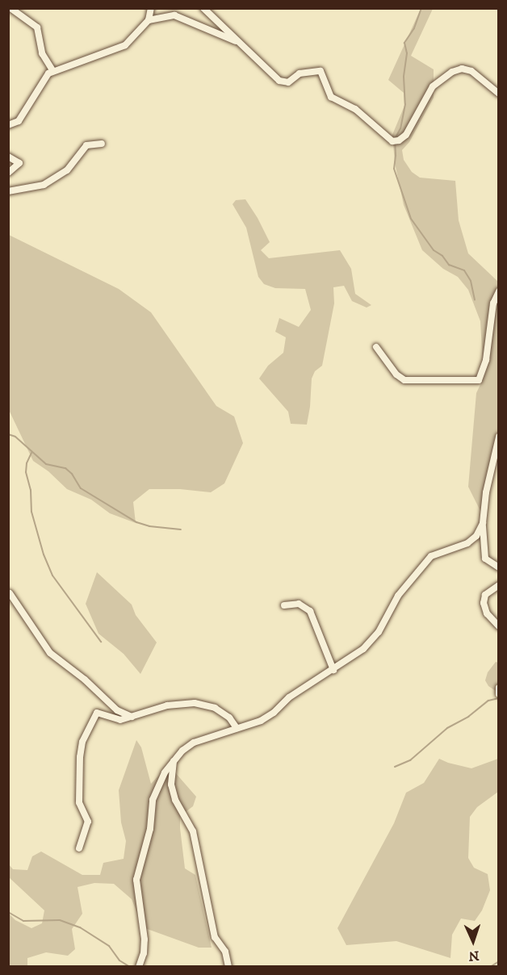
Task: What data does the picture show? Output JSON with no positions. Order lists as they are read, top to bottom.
{
  "north": "bottom"
}
